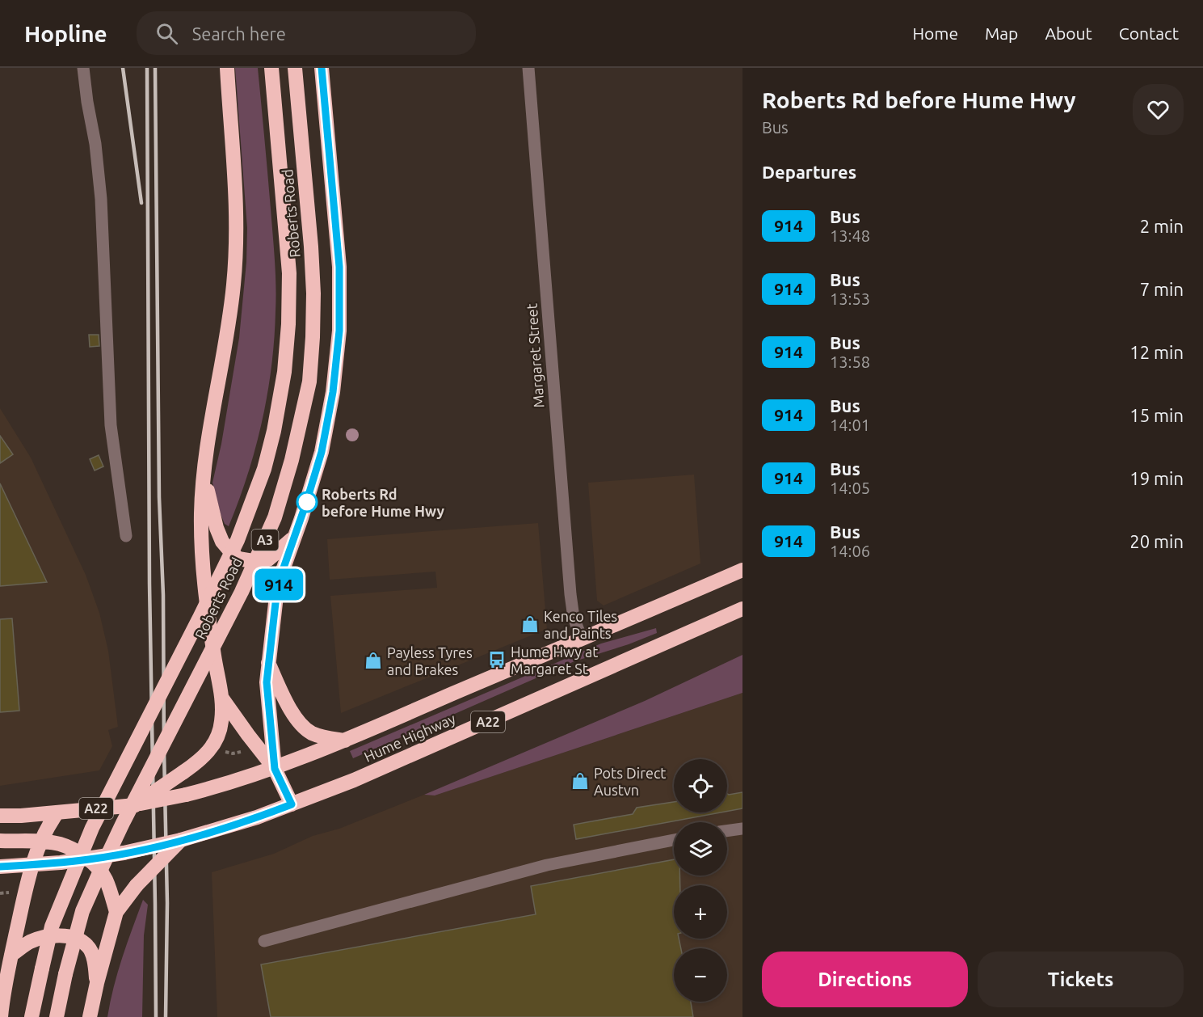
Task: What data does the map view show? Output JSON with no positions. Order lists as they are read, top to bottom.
{
  "streets": {
    "highway": [
      "Roberts Road",
      "A3",
      "A22",
      "Hume Highway"
    ],
    "street": ["Margaret Street"]
  },
  "crossings": [
    ["Margaret Street", "Hume Highway"],
    ["A22", "Hume Highway"]
  ],
  "places": {
    "other": ["Roberts Rd before Hume Hwy"],
    "shop": ["Kenco Tiles and Paints", "Payless Tyres and Brakes", "Pots Direct Austvn"],
    "bus stop": ["Hume Hwy at Margaret St"]
  },
  "lines": ["bus line 914"],
  "page": {
    "header": "Hopline",
    "search": "Search here",
    "nav": [
      "Home",
      "Map",
      "About",
      "Contact"
    ],
    "on_map": "914",
    "heading": [
      ["Roberts Rd before Hume Hwy", "Bus"],
      "Departures"
    ],
    "list": [
      {
        "mark": "914",
        "name": "Bus",
        "note": "13:48",
        "value": "2 min"
      },
      {
        "mark": "914",
        "name": "Bus",
        "note": "13:53",
        "value": "7 min"
      },
      {
        "mark": "914",
        "name": "Bus",
        "note": "13:58",
        "value": "12 min"
      },
      {
        "mark": "914",
        "name": "Bus",
        "note": "14:01",
        "value": "15 min"
      },
      {
        "mark": "914",
        "name": "Bus",
        "note": "14:05",
        "value": "19 min"
      },
      {
        "mark": "914",
        "name": "Bus",
        "note": "14:06",
        "value": "20 min"
      }
    ],
    "map_buttons": ["+", "−"],
    "buttons": ["Directions", "Tickets"]
  }
}
